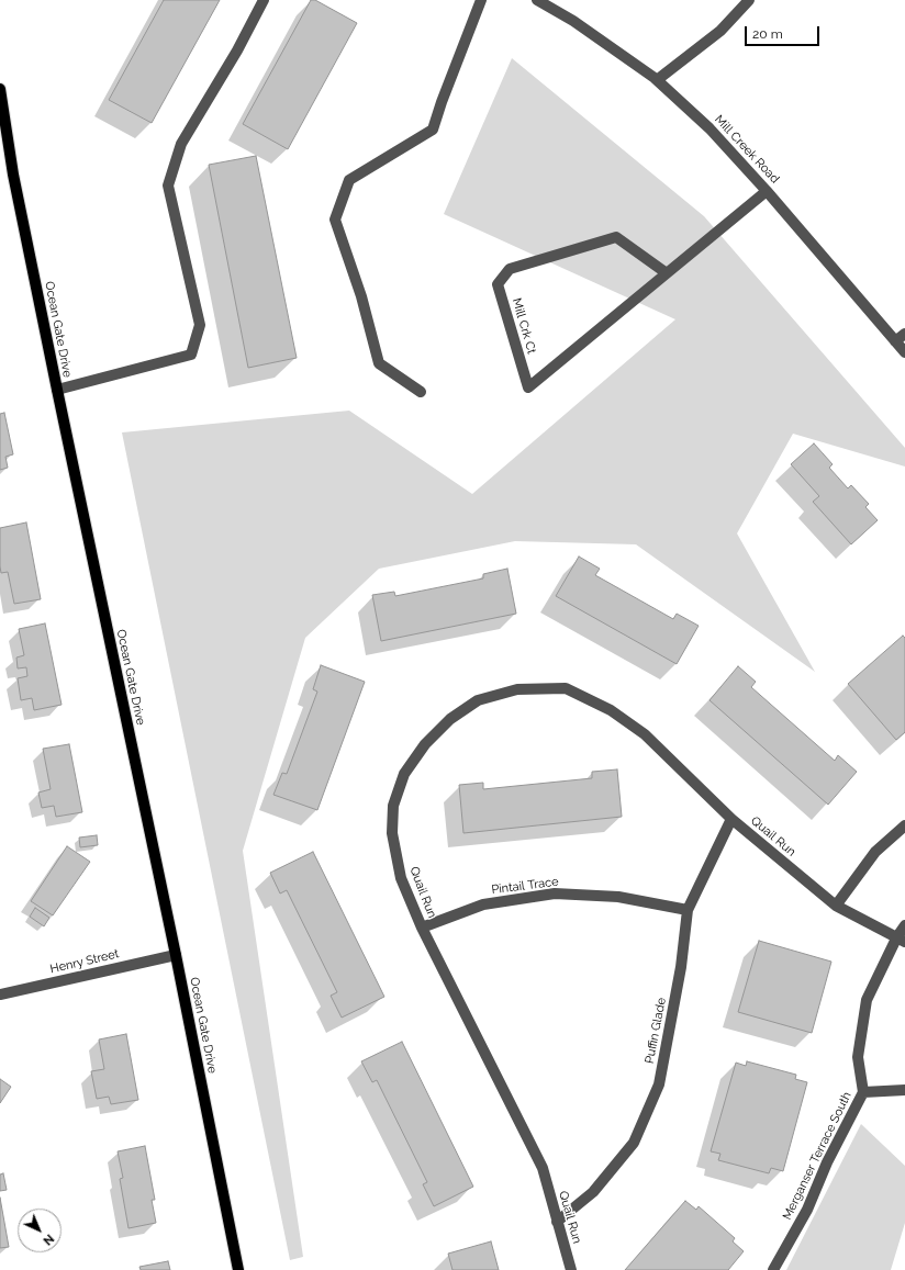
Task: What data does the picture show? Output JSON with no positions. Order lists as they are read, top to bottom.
{
  "streets": {
    "main road": ["Ocean Gate Drive"],
    "street": [
      "Mill Creek Road",
      "Mill Crk Ct",
      "Quail Run",
      "Pintail Trace",
      "Henry Street",
      "Puffin Glade",
      "Merganser Terrace South"
    ]
  },
  "crossings": [
    ["Mill Creek Road", "Mill Crk Ct"],
    ["Ocean Gate Drive", "Henry Street"],
    ["Quail Run", "Pintail Trace"],
    ["Quail Run", "Puffin Glade"],
    ["Quail Run", "Merganser Terrace South"],
    ["Pintail Trace", "Puffin Glade"]
  ],
  "scale_bar": "20 m",
  "north": "bottom right"
}
